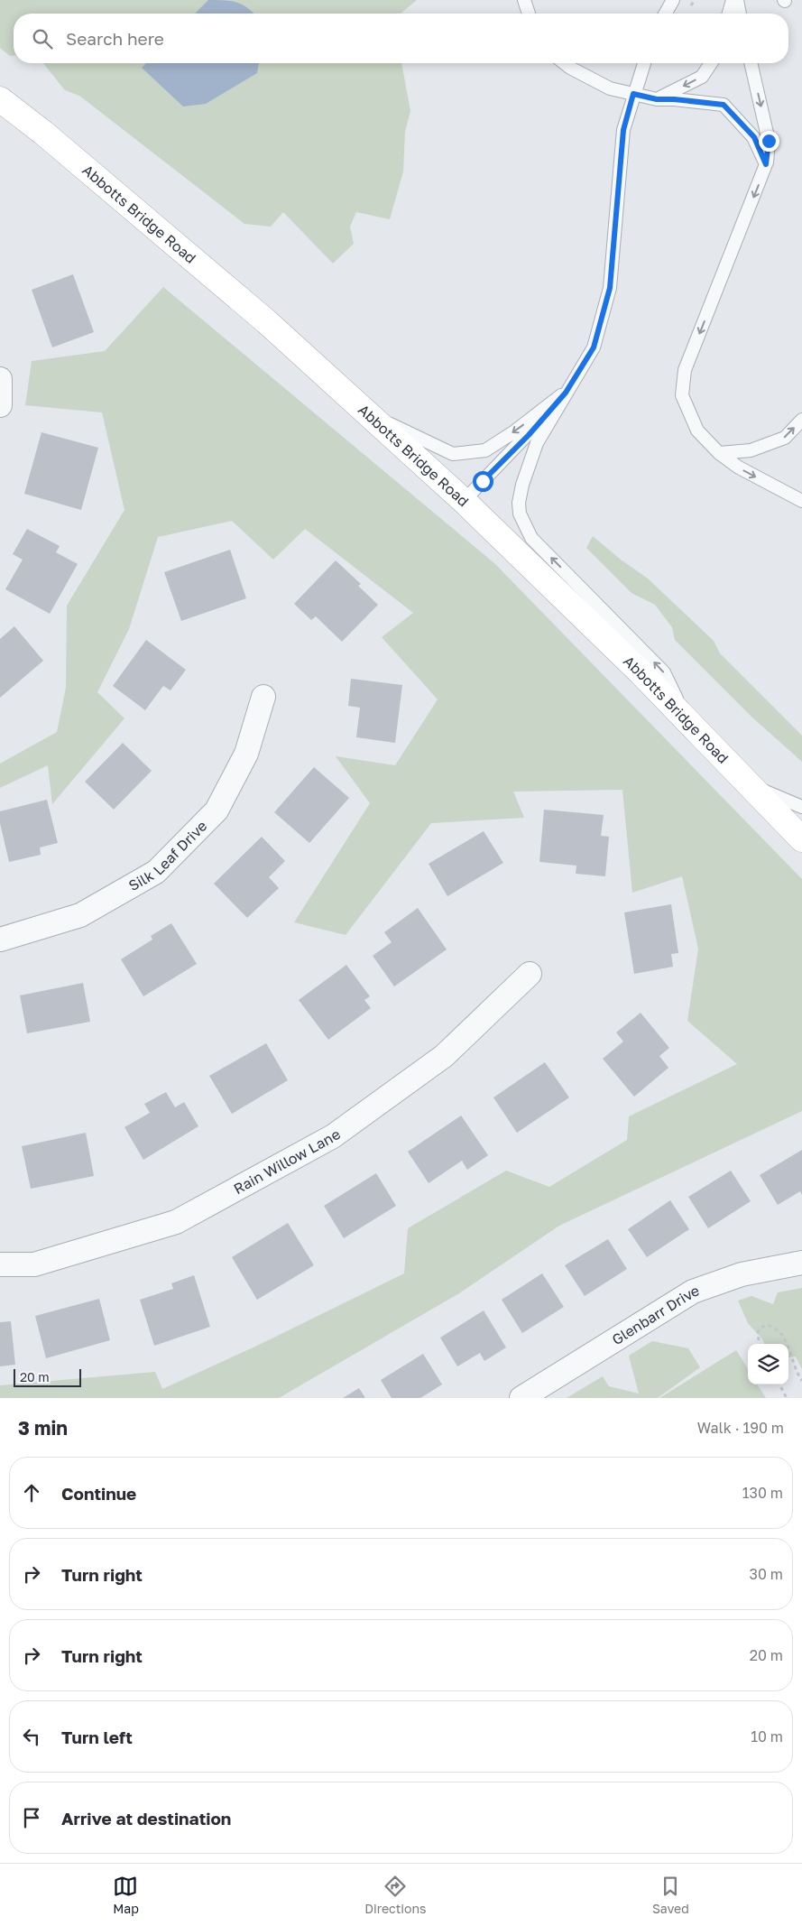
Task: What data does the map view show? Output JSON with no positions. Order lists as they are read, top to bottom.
{
  "streets": {
    "main road": ["Abbotts Bridge Road"],
    "street": ["Silk Leaf Drive", "Rain Willow Lane", "Glenbarr Drive"]
  },
  "scale_bar": "20 m",
  "page": {
    "search": "Search here",
    "scale": "20 m",
    "heading": ["3 min", "Walk · 190 m"],
    "list": [
      ["Continue", "130 m"],
      ["Turn right", "30 m"],
      ["Turn right", "20 m"],
      ["Turn left", "10 m"],
      "Arrive at destination"
    ],
    "nav": ["Map", "Directions", "Saved"]
  }
}
